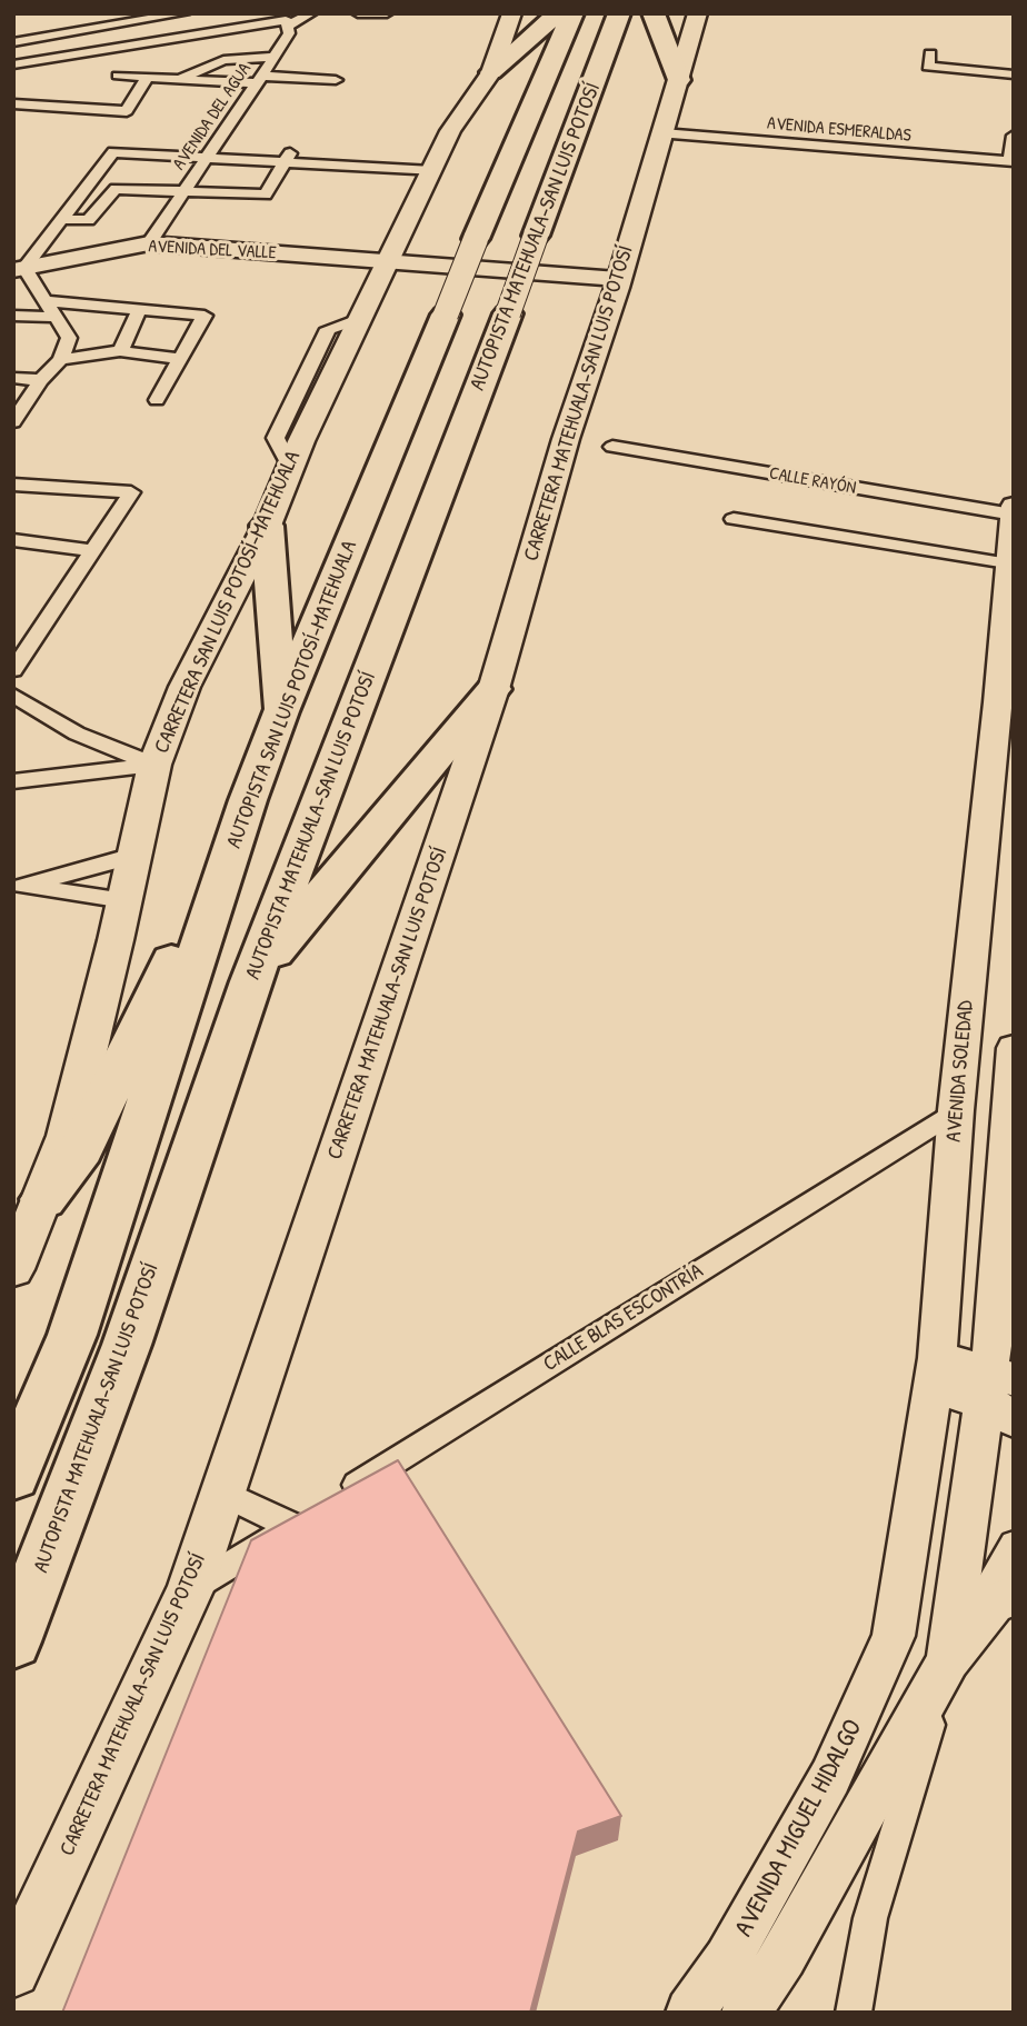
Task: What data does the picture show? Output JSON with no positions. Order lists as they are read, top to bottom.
{
  "streets": {
    "highway": ["AUTOPISTA MATEHUALA-SAN LUIS POTOSÍ", "AUTOPISTA SAN LUIS POTOSÍ-MATEHUALA"],
    "main road": ["CARRETERA MATEHUALA-SAN LUIS POTOSÍ", "CARRETERA SAN LUIS POTOSÍ-MATEHUALA"],
    "street": [
      "AVENIDA DEL AGUA",
      "AVENIDA ESMERALDAS",
      "AVENIDA DEL VALLE",
      "CALLE RAYÓN",
      "AVENIDA SOLEDAD",
      "CALLE BLAS ESCONTRÍA",
      "AVENIDA MIGUEL HIDALGO"
    ]
  },
  "crossings": [
    ["AVENIDA DEL AGUA", "AVENIDA DEL VALLE"],
    ["AVENIDA ESMERALDAS", "CARRETERA MATEHUALA-SAN LUIS POTOSÍ"],
    ["AVENIDA DEL VALLE", "CARRETERA MATEHUALA-SAN LUIS POTOSÍ"],
    ["AVENIDA DEL VALLE", "CARRETERA SAN LUIS POTOSÍ-MATEHUALA"],
    ["CARRETERA MATEHUALA-SAN LUIS POTOSÍ", "CALLE BLAS ESCONTRÍA"],
    ["CALLE RAYÓN", "AVENIDA SOLEDAD"],
    ["AVENIDA SOLEDAD", "CALLE BLAS ESCONTRÍA"],
    ["AVENIDA SOLEDAD", "AVENIDA MIGUEL HIDALGO"]
  ]
}
